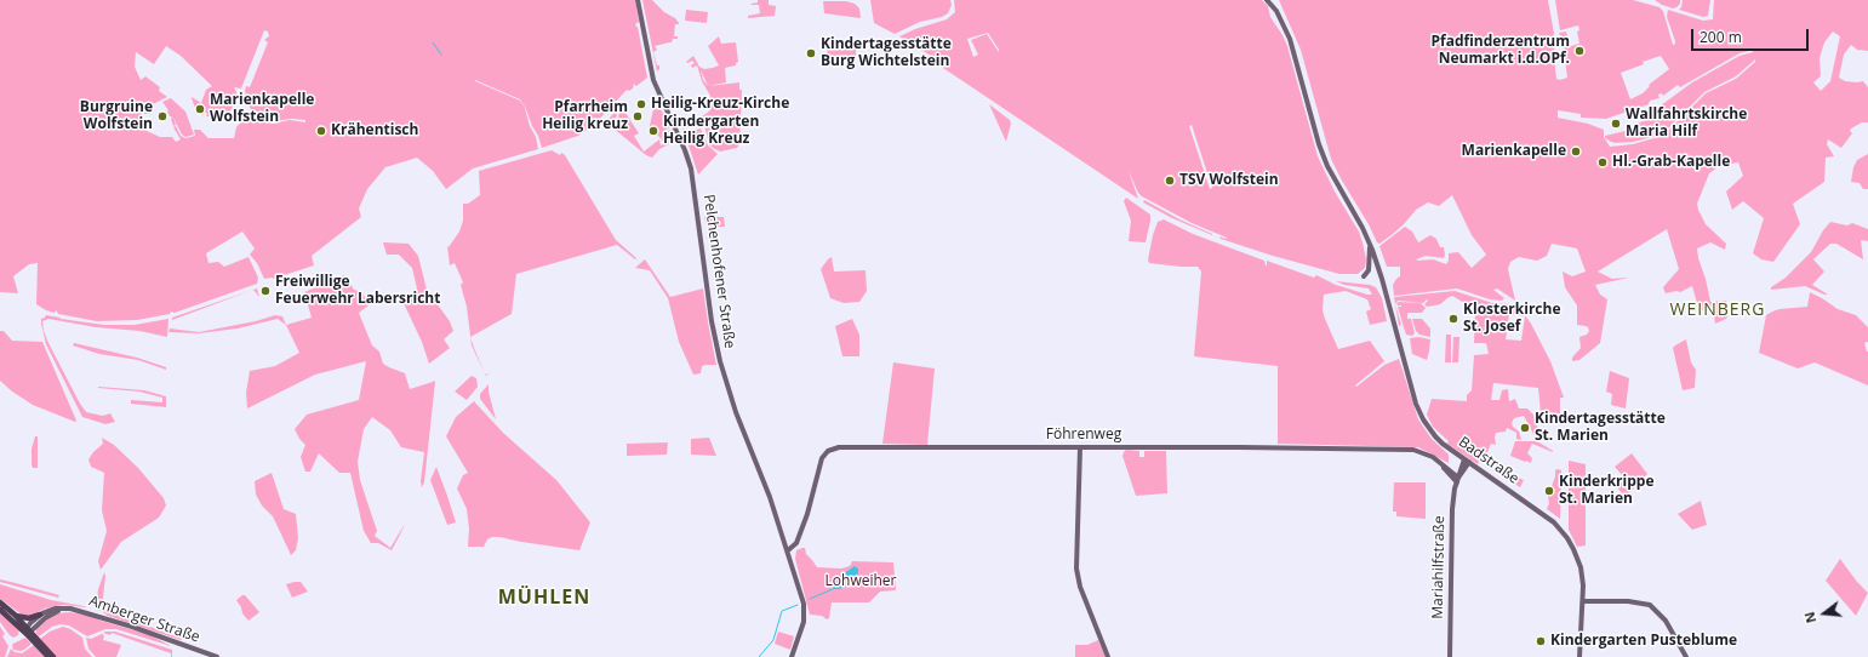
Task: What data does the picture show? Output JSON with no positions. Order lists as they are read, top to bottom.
{
  "streets": {
    "main road": [
      "Pelchenhofener Straße",
      "Föhrenweg",
      "Badstraße",
      "Mariahilfstraße",
      "Amberger Straße"
    ]
  },
  "crossings": [
    ["Pelchenhofener Straße", "Föhrenweg"],
    ["Föhrenweg", "Mariahilfstraße"],
    ["Badstraße", "Mariahilfstraße"]
  ],
  "districts": ["WEINBERG", "MÜHLEN"],
  "parks": ["Lohweiher"],
  "places": [
    "Pfadfinderzentrum Neumarkt i.d.OPf.",
    "Kindertagesstätte Burg Wichtelstein",
    "Heilig-Kreuz-Kirche",
    "Marienkapelle Wolfstein",
    "Burgruine Wolfstein",
    "Pfarrheim Heilig kreuz",
    "Wallfahrtskirche Maria Hilf",
    "Krähentisch",
    "Kindergarten Heilig Kreuz",
    "Marienkapelle",
    "Hl.-Grab-Kapelle",
    "TSV Wolfstein",
    "Freiwillige Feuerwehr Labersricht",
    "Klosterkirche St. Josef",
    "Kindertagesstätte St. Marien",
    "Kinderkrippe St. Marien",
    "Kindergarten Pusteblume"
  ],
  "scale_bar": "200 m",
  "north": "left"
}
